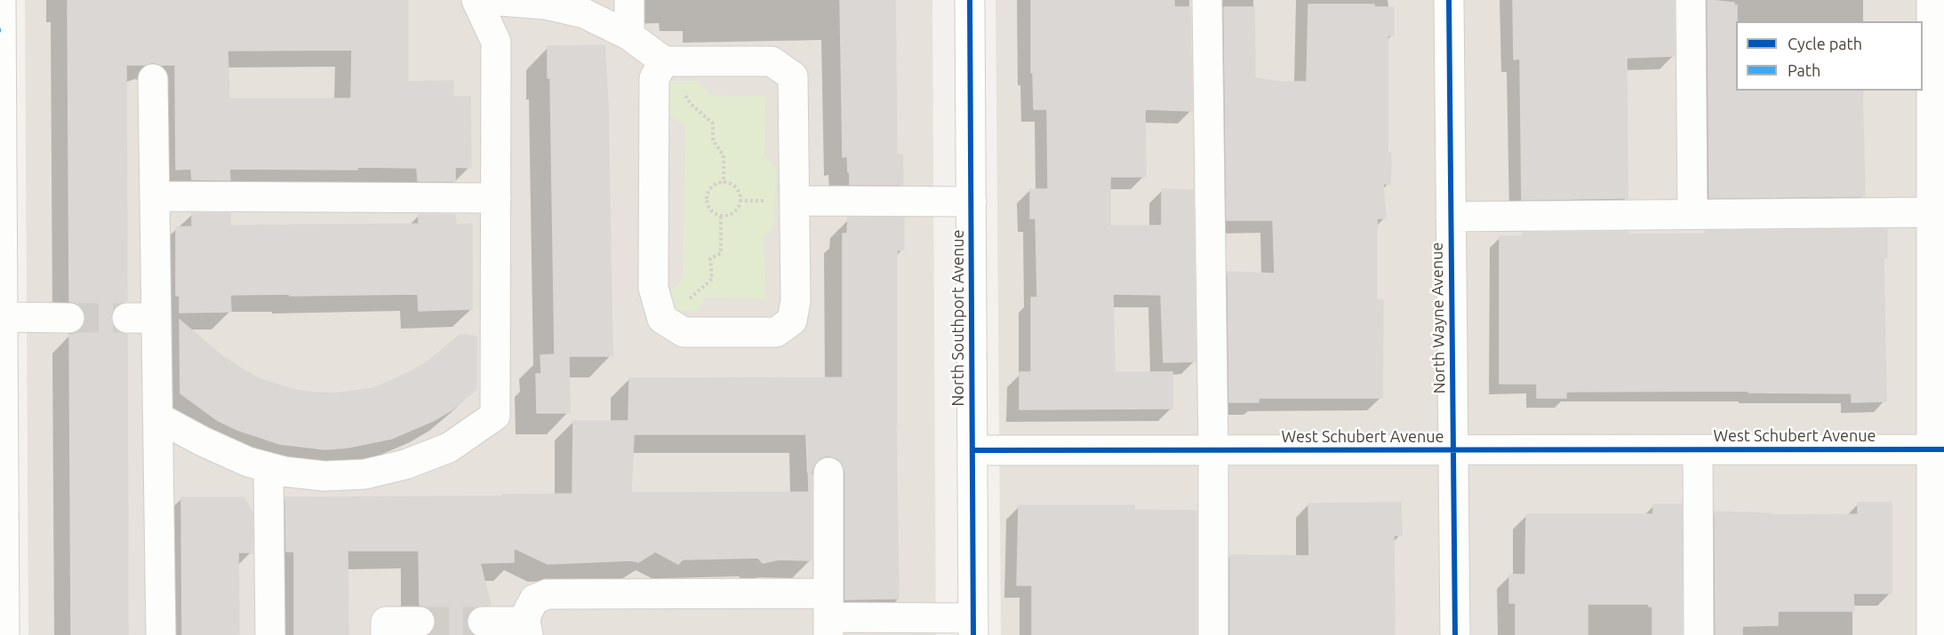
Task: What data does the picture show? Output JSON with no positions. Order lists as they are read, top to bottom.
{
  "streets": {
    "street": ["North Southport Avenue", "North Wayne Avenue", "West Schubert Avenue"]
  },
  "crossings": [
    ["North Southport Avenue", "West Schubert Avenue"],
    ["North Wayne Avenue", "West Schubert Avenue"]
  ],
  "legend": ["Cycle path", "Path"]
}
